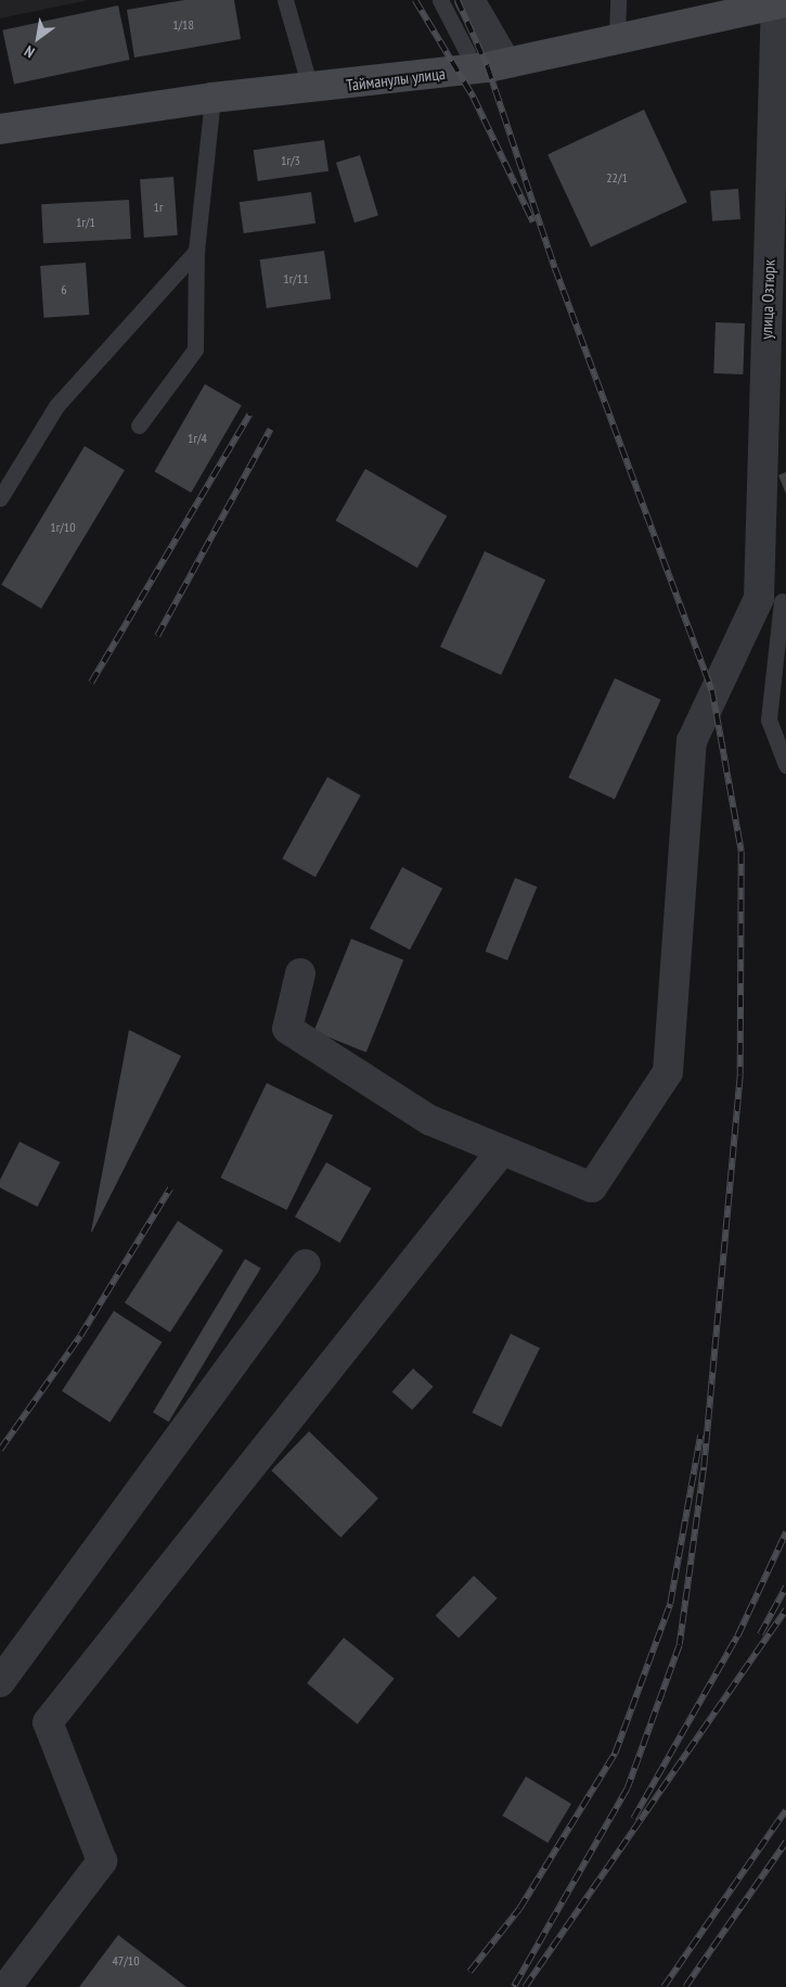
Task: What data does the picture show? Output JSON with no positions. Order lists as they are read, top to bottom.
{
  "streets": {
    "street": ["Тайманулы улица", "улица Озтюрк"]
  },
  "crossings": [
    ["Тайманулы улица", "улица Озтюрк"]
  ],
  "house_numbers": [
    "1/18",
    "1г/3",
    "22/1",
    "1г",
    "1г/1",
    "1г/11",
    "6",
    "1г/4",
    "1г/10",
    "47/10"
  ],
  "north": "bottom left"
}
